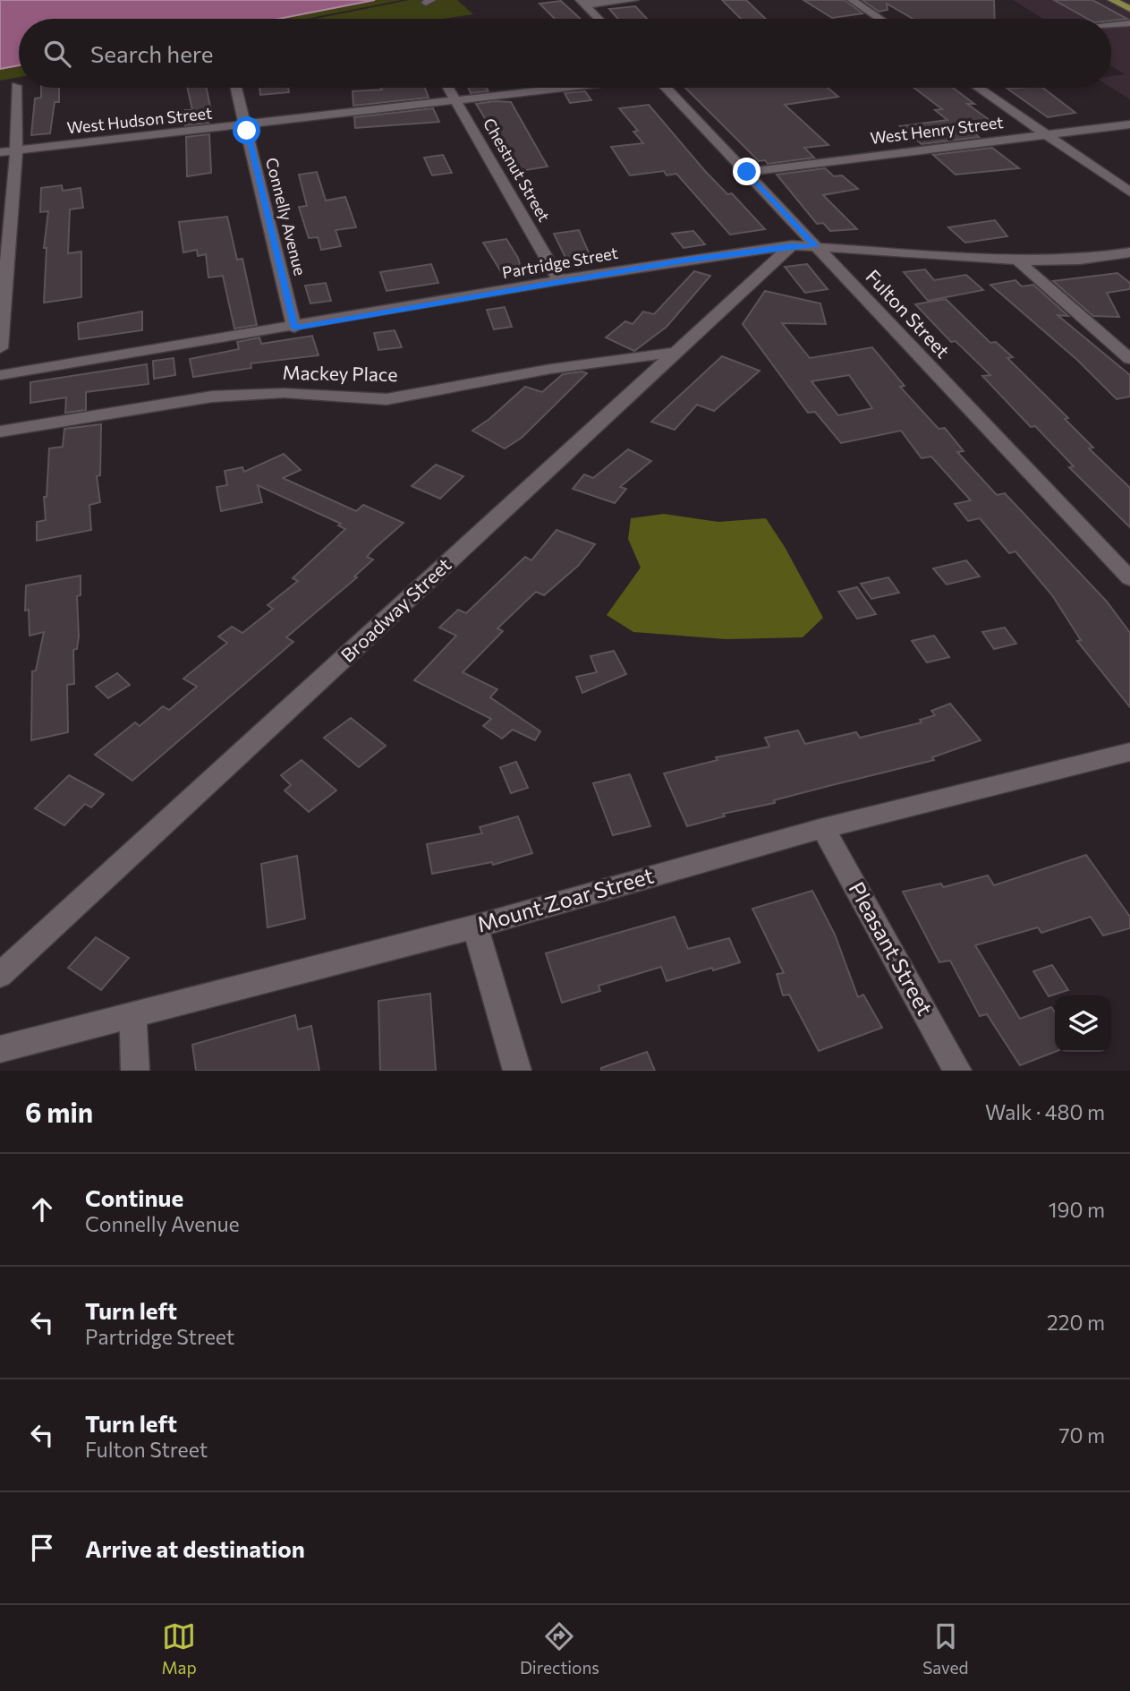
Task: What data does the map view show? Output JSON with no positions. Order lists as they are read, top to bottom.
{
  "streets": {
    "street": [
      "West Hudson Street",
      "West Henry Street",
      "Chestnut Street",
      "Connelly Avenue",
      "Partridge Street",
      "Fulton Street",
      "Mackey Place",
      "Broadway Street",
      "Mount Zoar Street",
      "Pleasant Street"
    ]
  },
  "crossings": [
    ["West Hudson Street", "Chestnut Street"],
    ["West Hudson Street", "Connelly Avenue"],
    ["West Henry Street", "Fulton Street"],
    ["Chestnut Street", "Partridge Street"],
    ["Connelly Avenue", "Partridge Street"],
    ["Partridge Street", "Fulton Street"],
    ["Partridge Street", "Broadway Street"],
    ["Mackey Place", "Broadway Street"],
    ["Mount Zoar Street", "Pleasant Street"]
  ],
  "page": {
    "search": "Search here",
    "heading": ["6 min", "Walk · 480 m"],
    "list": [
      ["Continue", "Connelly Avenue", "190 m"],
      ["Turn left", "Partridge Street", "220 m"],
      ["Turn left", "Fulton Street", "70 m"],
      "Arrive at destination"
    ],
    "nav": ["Map", "Directions", "Saved"]
  }
}
